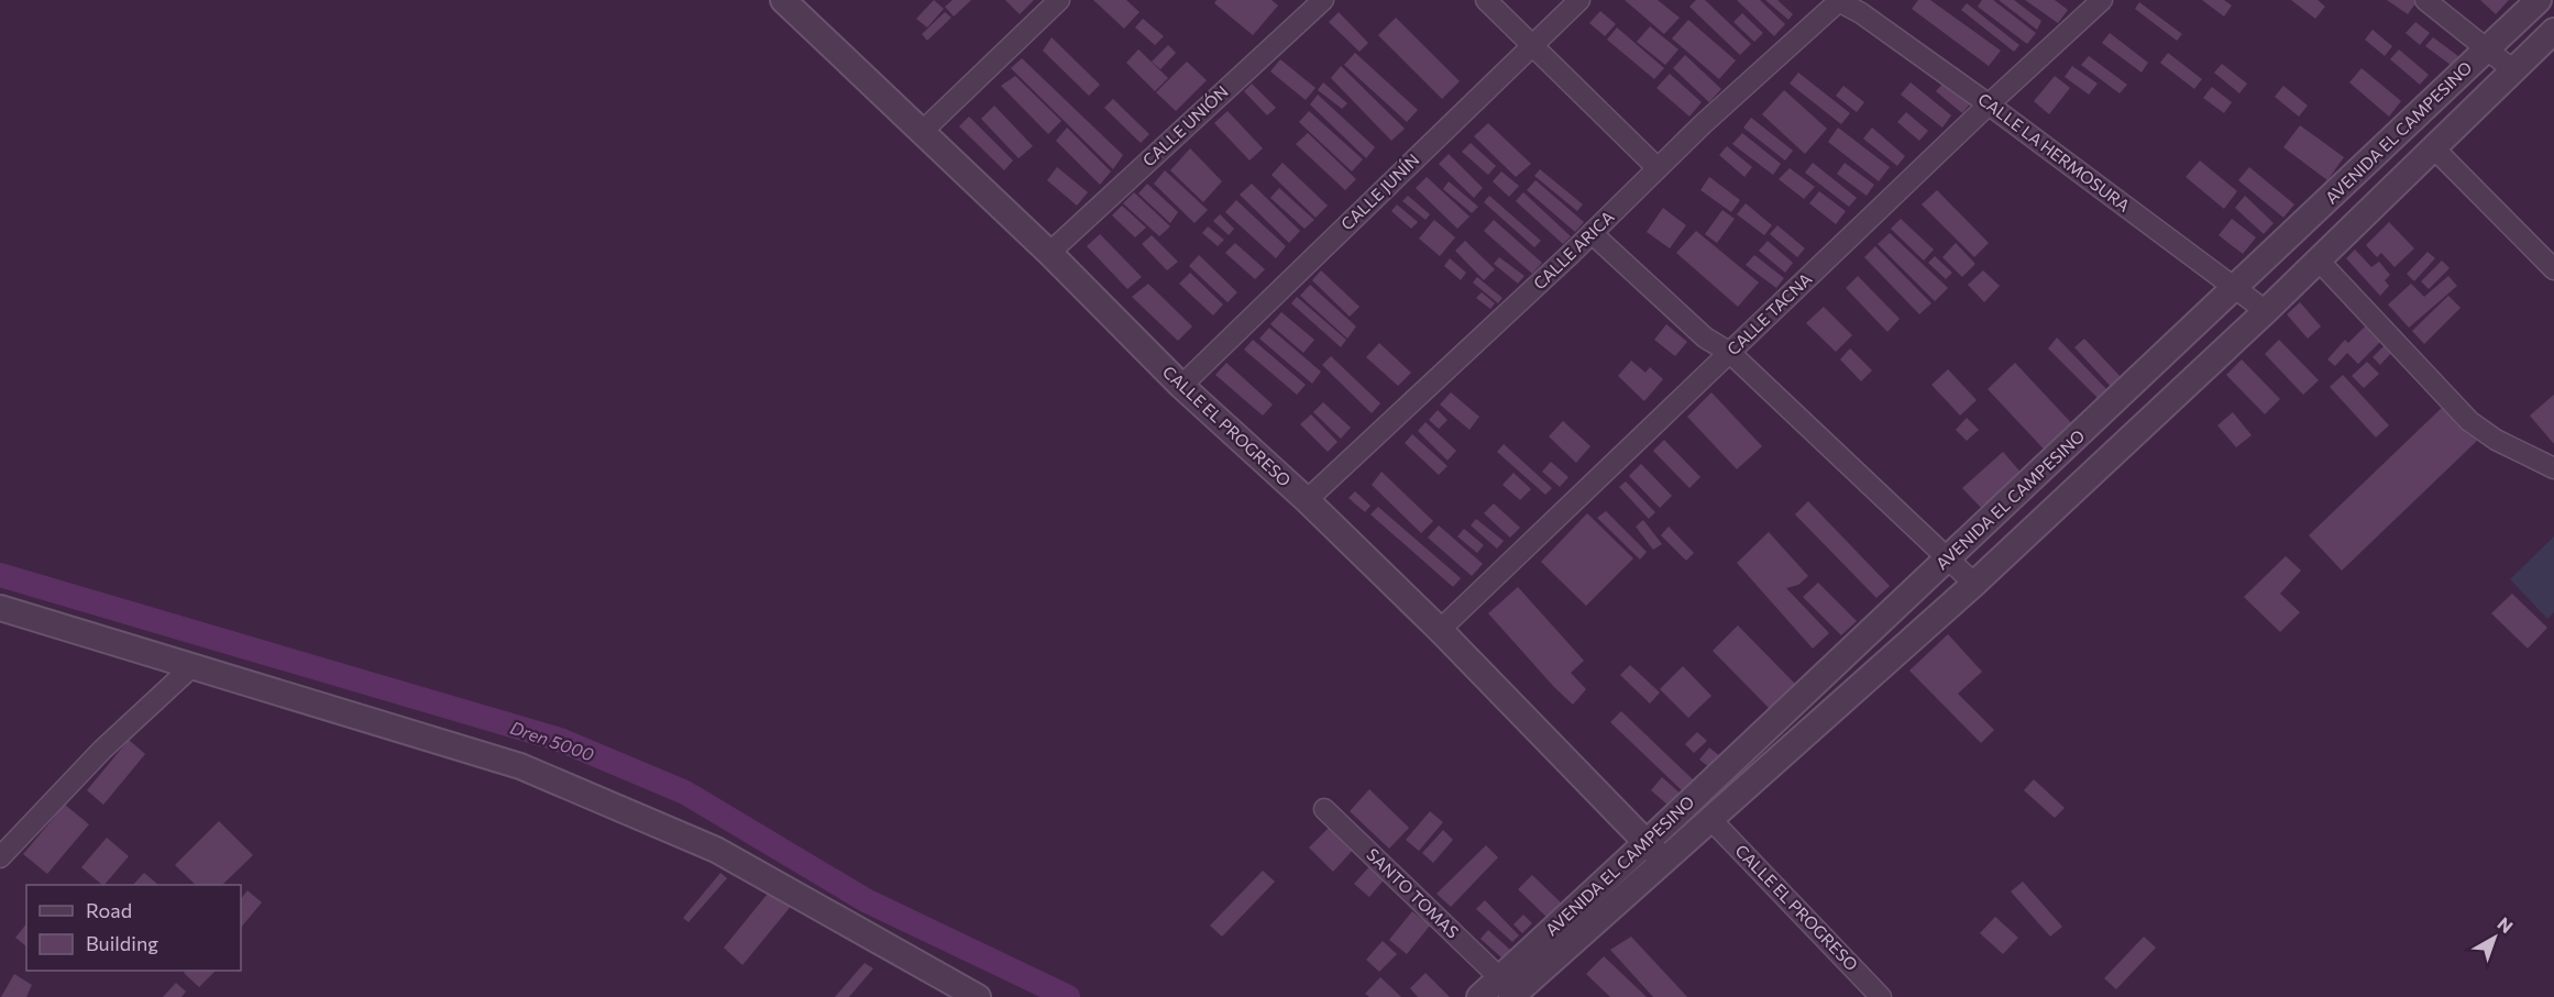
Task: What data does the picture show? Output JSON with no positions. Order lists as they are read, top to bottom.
{
  "streets": {
    "street": [
      "CALLE UNIÓN",
      "AVENIDA EL CAMPESINO",
      "CALLE LA HERMOSURA",
      "CALLE JUNÍN",
      "CALLE ARICA",
      "CALLE TACNA",
      "CALLE EL PROGRESO",
      "SANTO TOMAS"
    ]
  },
  "crossings": [
    ["CALLE UNIÓN", "CALLE EL PROGRESO"],
    ["AVENIDA EL CAMPESINO", "CALLE LA HERMOSURA"],
    ["AVENIDA EL CAMPESINO", "CALLE EL PROGRESO"],
    ["AVENIDA EL CAMPESINO", "SANTO TOMAS"],
    ["CALLE LA HERMOSURA", "CALLE ARICA"],
    ["CALLE LA HERMOSURA", "CALLE TACNA"],
    ["CALLE JUNÍN", "CALLE EL PROGRESO"],
    ["CALLE ARICA", "CALLE EL PROGRESO"],
    ["CALLE TACNA", "CALLE EL PROGRESO"]
  ],
  "water": ["Dren 5000"],
  "legend": ["Road", "Building"],
  "north": "top right"
}
